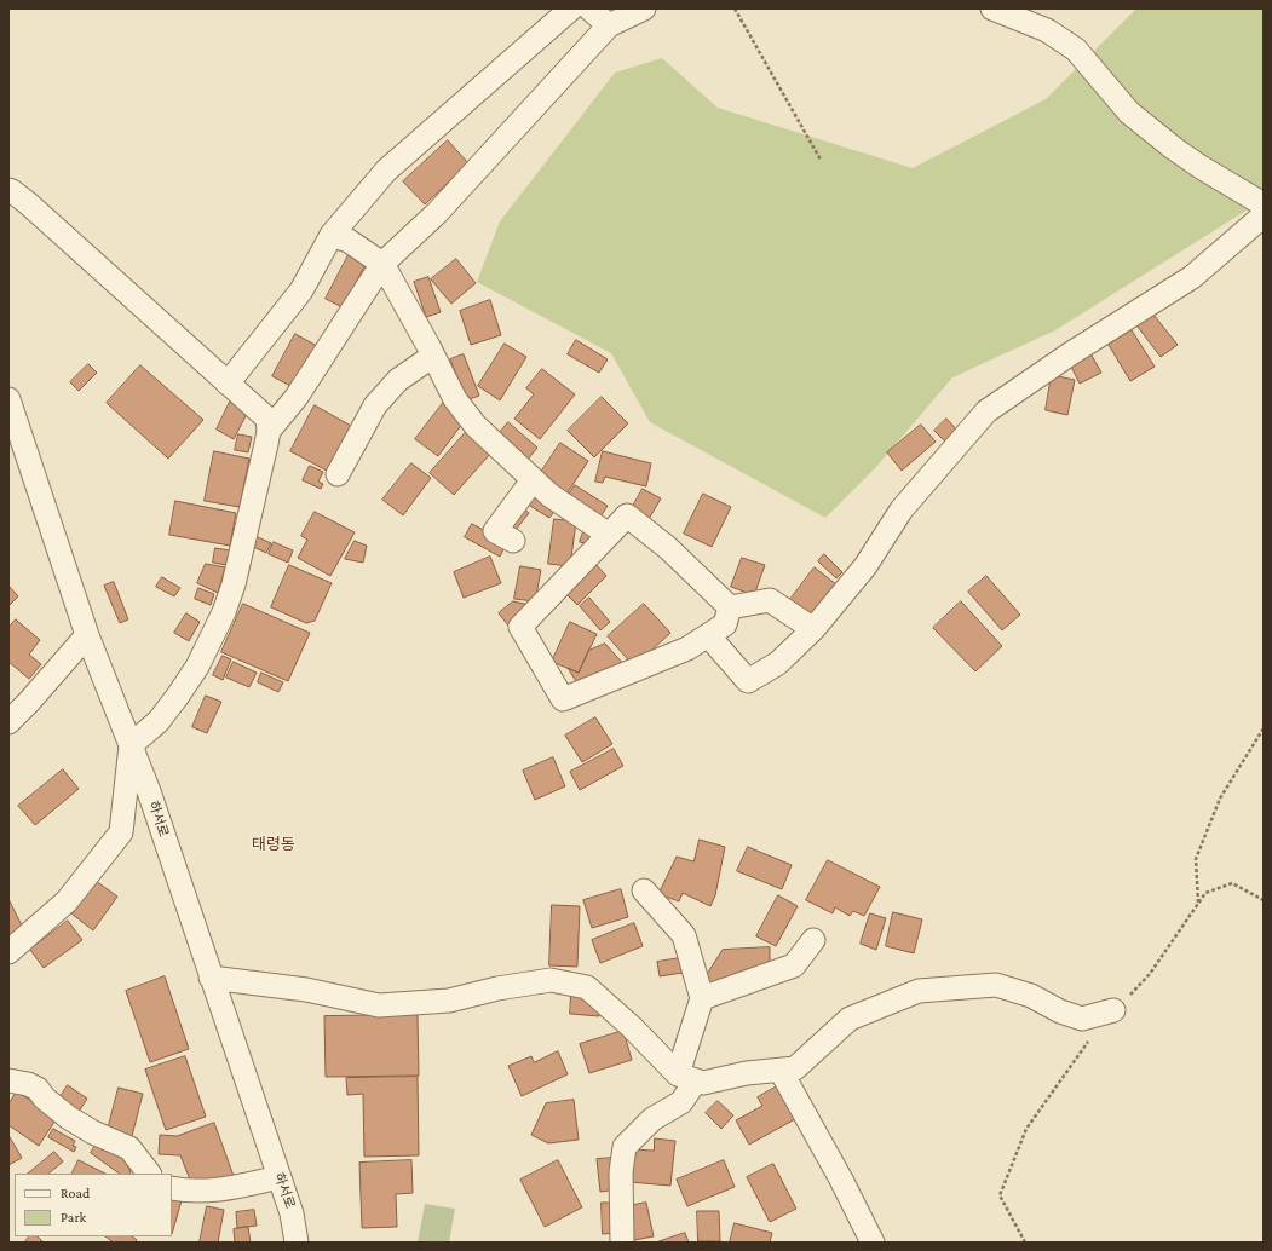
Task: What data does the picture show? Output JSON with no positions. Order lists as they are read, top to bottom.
{
  "streets": {
    "street": ["하서로"]
  },
  "districts": ["태령동"],
  "legend": ["Road", "Park"]
}
